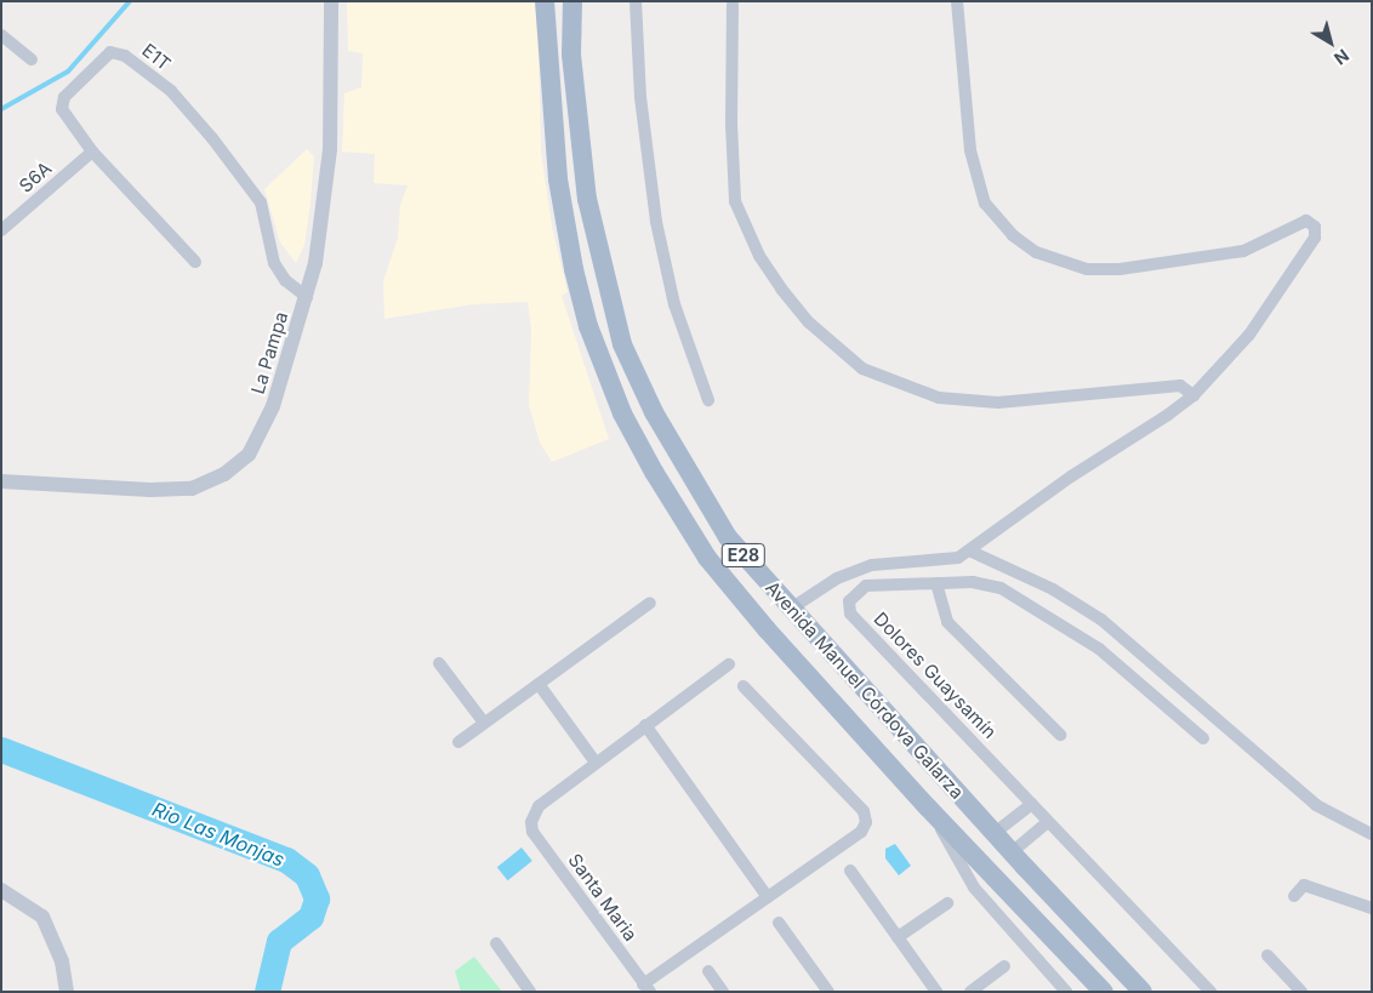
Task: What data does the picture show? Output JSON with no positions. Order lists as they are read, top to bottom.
{
  "streets": {
    "main road": ["E28", "Avenida Manuel Córdova Galarza"],
    "street": [
      "E1T",
      "S6A",
      "La Pampa",
      "Dolores Guaysamín",
      "Santa Maria"
    ]
  },
  "crossings": [
    ["E1T", "S6A"],
    ["E1T", "La Pampa"]
  ],
  "water": ["Rio Las Monjas"],
  "north": "bottom right"
}
